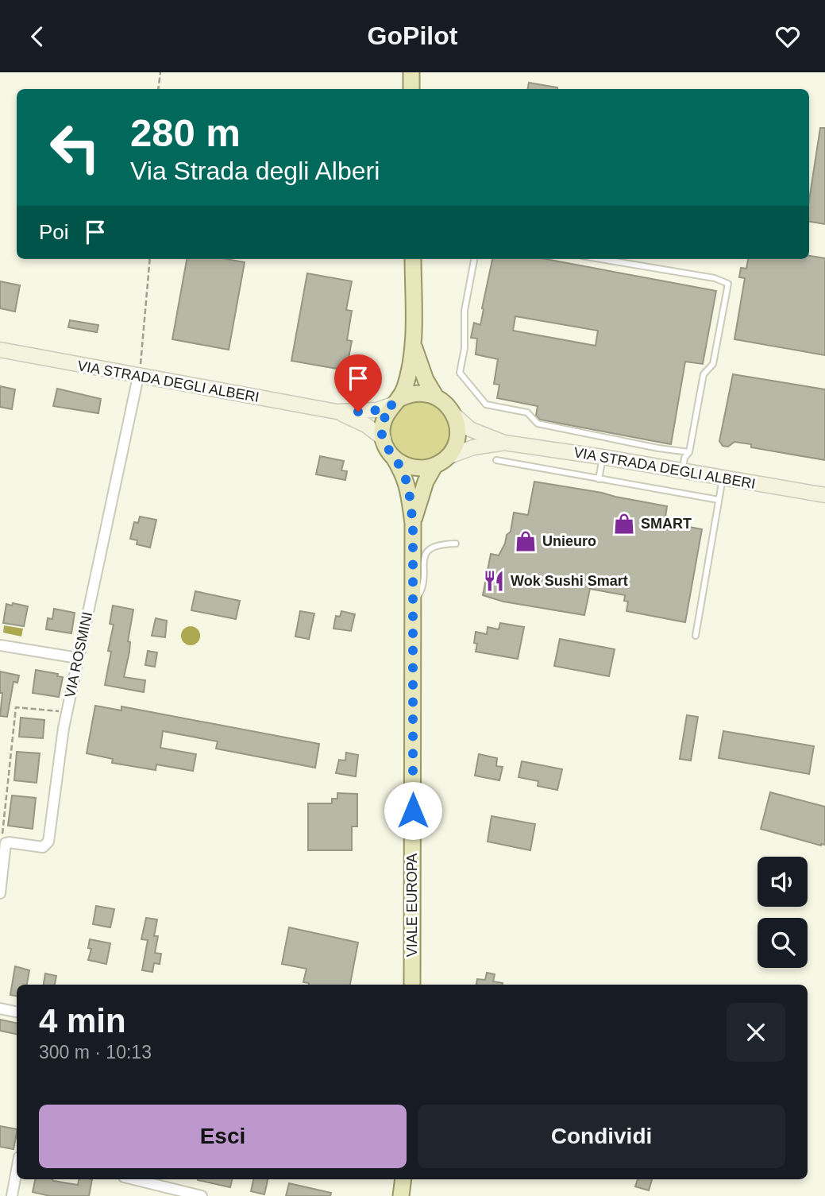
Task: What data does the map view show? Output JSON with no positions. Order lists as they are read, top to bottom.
{
  "streets": {
    "main road": ["VIA STRADA DEGLI ALBERI", "VIALE EUROPA"],
    "street": ["VIA ROSMINI"]
  },
  "crossings": [
    ["VIA STRADA DEGLI ALBERI", "VIA ROSMINI"],
    ["VIA STRADA DEGLI ALBERI", "VIALE EUROPA"]
  ],
  "places": {
    "shop": ["SMART", "Unieuro"],
    "restaurant": ["Wok Sushi Smart"]
  },
  "page": {
    "header": "GoPilot",
    "turn": ["280 m", "Via Strada degli Alberi"],
    "then": "Poi",
    "heading": ["4 min", "300 m · 10:13"],
    "buttons": ["Esci", "Condividi"]
  }
}
